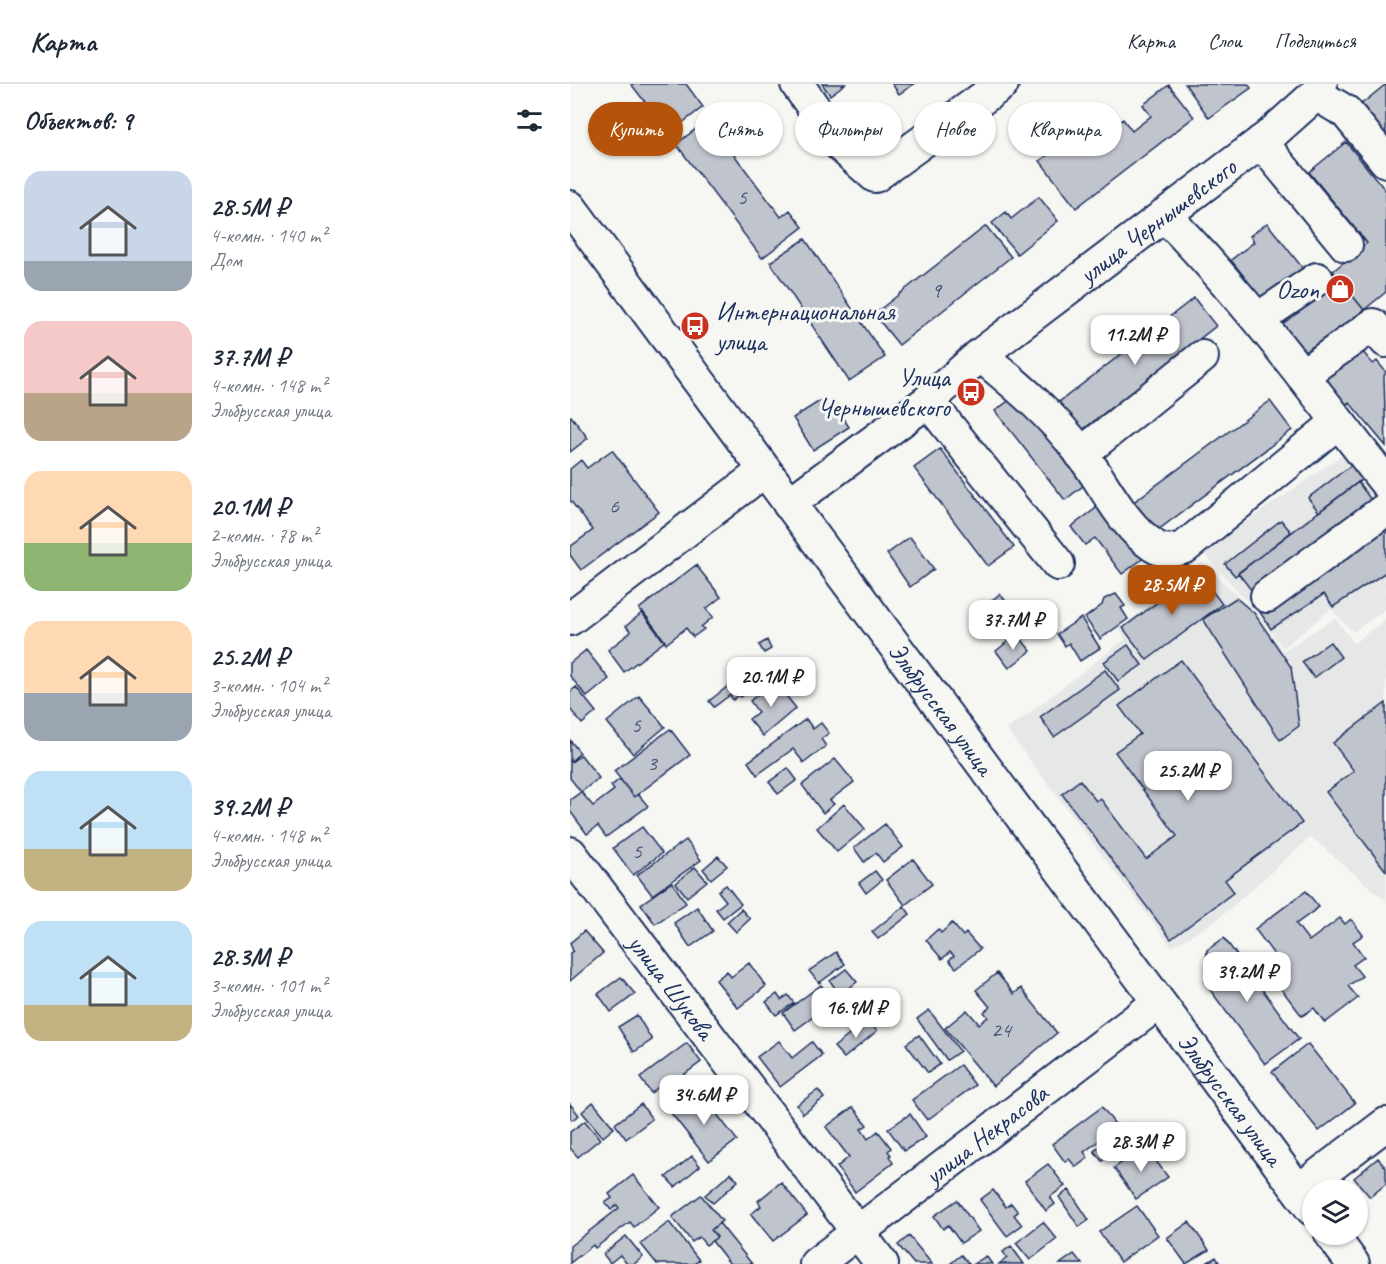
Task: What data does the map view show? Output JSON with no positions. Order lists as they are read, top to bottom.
{
  "streets": {
    "street": [
      "улица Чернышевского",
      "Эльбрусская улица",
      "улица Шукова",
      "улица Некрасова"
    ]
  },
  "crossings": [
    ["улица Чернышевского", "Эльбрусская улица"],
    ["Эльбрусская улица", "улица Некрасова"],
    ["улица Шукова", "улица Некрасова"]
  ],
  "places": {
    "shop": ["Ozon"],
    "bus stop": ["Интернациональная улица", "Улица Чернышевского"]
  },
  "house_numbers": [
    "5",
    "9",
    "6",
    "5",
    "3",
    "5",
    "24"
  ],
  "page": {
    "header": "Карта",
    "nav": ["Карта", "Слои", "Поделиться"],
    "heading": "Объектов: 9",
    "chip": [
      "Купить",
      "Снять",
      "Фильтры",
      "Новое",
      "Квартира"
    ],
    "list": [
      {
        "name": "28.5M ₽",
        "note": "4-комн. · 140 m² · Дом"
      },
      {
        "name": "37.7M ₽",
        "note": "4-комн. · 148 m² · Эльбрусская улица"
      },
      {
        "name": "20.1M ₽",
        "note": "2-комн. · 78 m² · Эльбрусская улица"
      },
      {
        "name": "25.2M ₽",
        "note": "3-комн. · 104 m² · Эльбрусская улица"
      },
      {
        "name": "39.2M ₽",
        "note": "4-комн. · 148 m² · Эльбрусская улица"
      },
      {
        "name": "28.3M ₽",
        "note": "3-комн. · 101 m² · Эльбрусская улица"
      }
    ],
    "price": [
      "11.2M ₽",
      "28.5M ₽",
      "37.7M ₽",
      "20.1M ₽",
      "25.2M ₽",
      "39.2M ₽",
      "16.9M ₽",
      "34.6M ₽",
      "28.3M ₽"
    ]
  }
}
